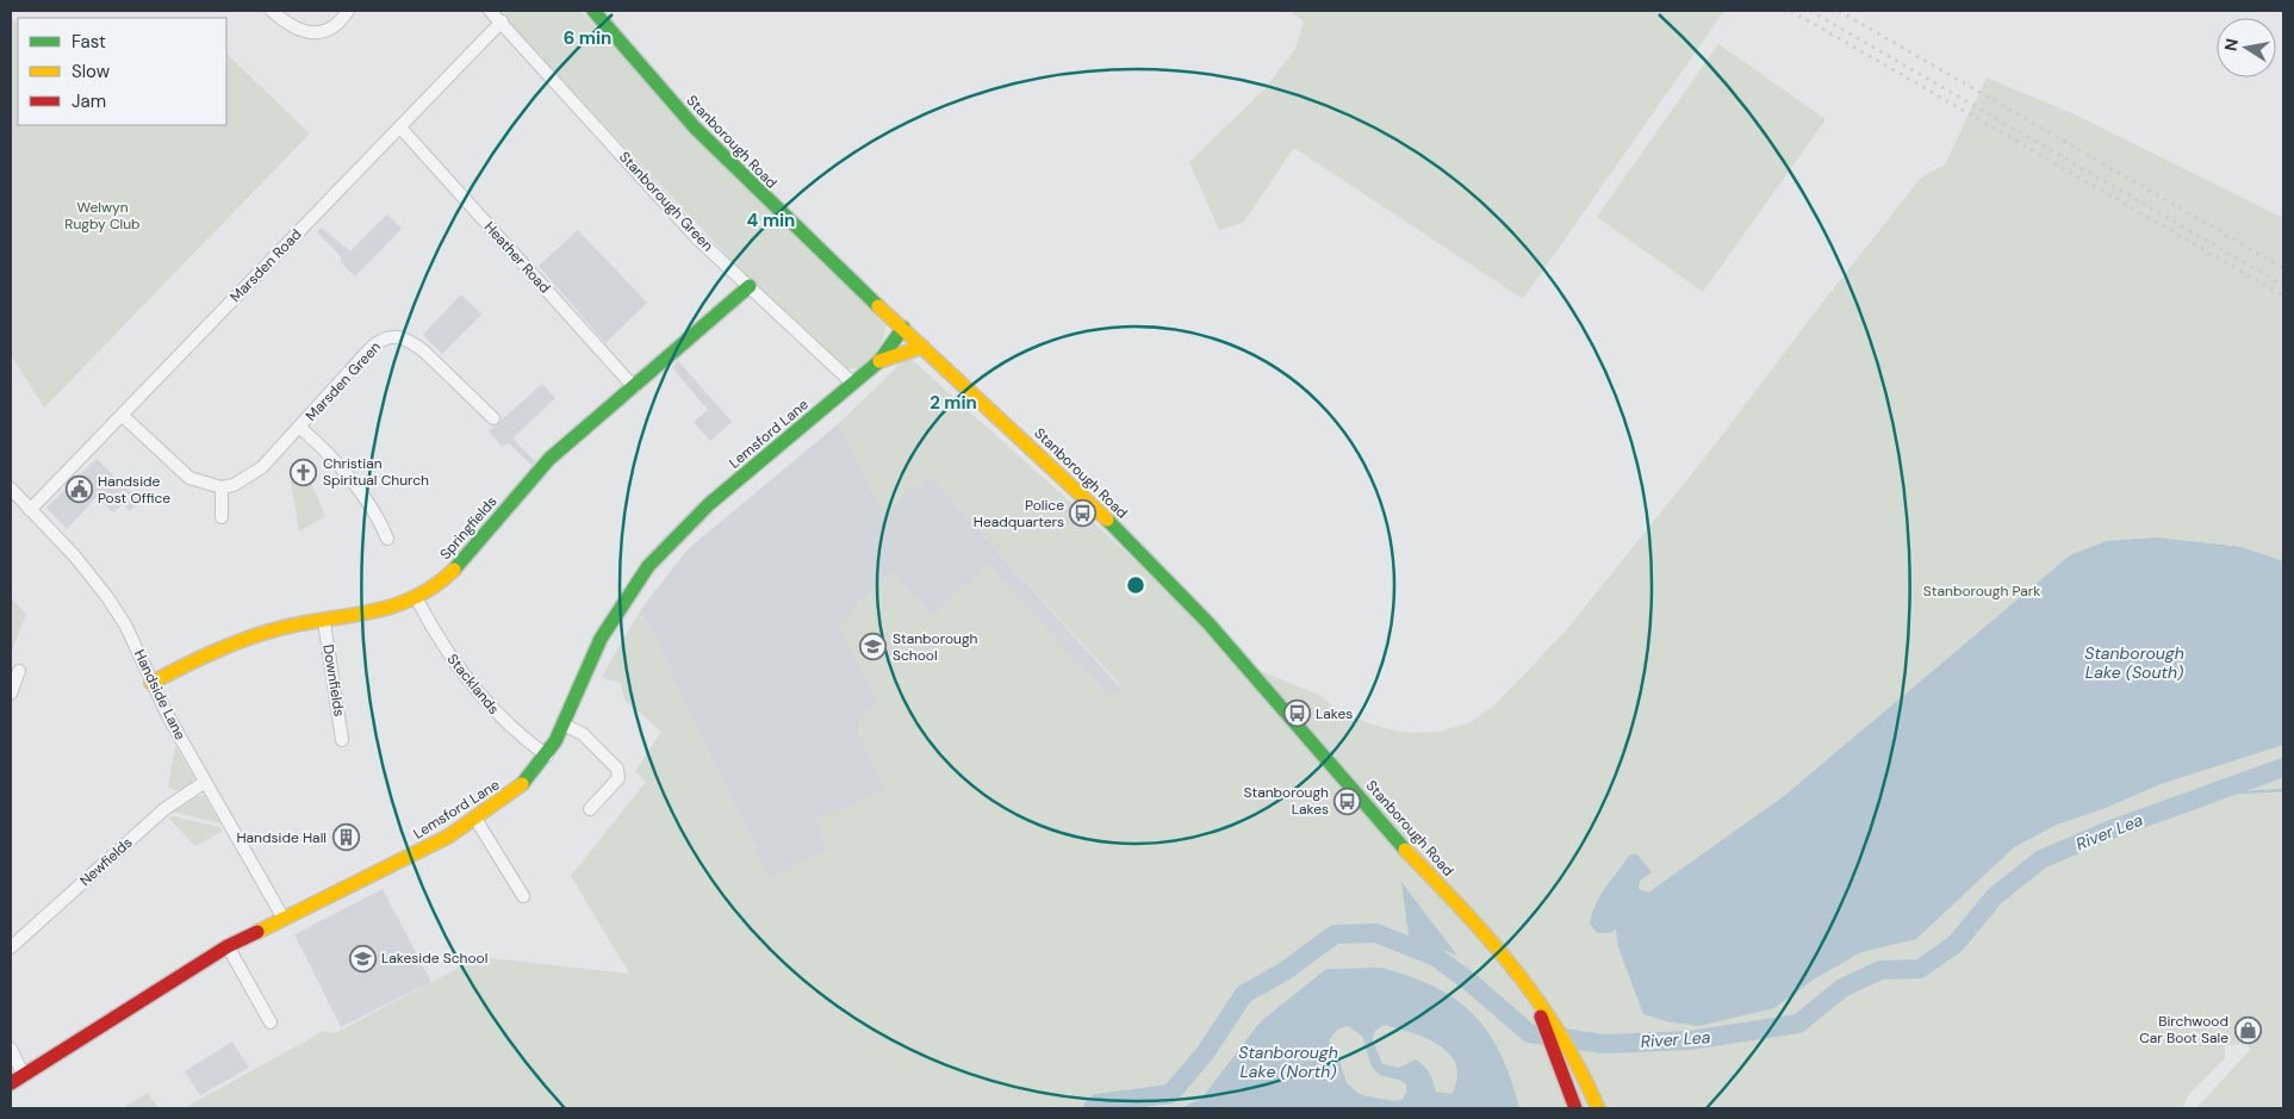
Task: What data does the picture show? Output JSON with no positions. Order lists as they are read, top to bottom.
{
  "streets": {
    "street": [
      "Stanborough Road",
      "Stanborough Green",
      "Heather Road",
      "Marsden Road",
      "Marsden Green",
      "Lemsford Lane",
      "Springfields",
      "Downfields",
      "Stacklands",
      "Handside Lane",
      "Newfields"
    ]
  },
  "crossings": [
    ["Stanborough Road", "Lemsford Lane"],
    ["Stanborough Green", "Marsden Road"],
    ["Stanborough Green", "Lemsford Lane"],
    ["Stanborough Green", "Springfields"],
    ["Heather Road", "Marsden Road"],
    ["Heather Road", "Springfields"],
    ["Marsden Road", "Handside Lane"],
    ["Lemsford Lane", "Stacklands"],
    ["Lemsford Lane", "Handside Lane"],
    ["Springfields", "Downfields"],
    ["Springfields", "Stacklands"],
    ["Springfields", "Handside Lane"],
    ["Handside Lane", "Newfields"]
  ],
  "water": ["Stanborough Lake (South)", "River Lea", "Stanborough Lake (North)"],
  "parks": ["Welwyn Rugby Club", "Stanborough Park"],
  "places": {
    "church": ["Christian Spiritual Church"],
    "public building": ["Handside Post Office"],
    "bus stop": ["Police Headquarters", "Lakes", "Stanborough Lakes"],
    "school or university": ["Stanborough School", "Lakeside School"],
    "building": ["Handside Hall"],
    "shop": ["Birchwood Car Boot Sale"]
  },
  "legend": ["Fast", "Slow", "Jam"],
  "north": "left",
  "rings": ["6 min", "4 min", "2 min"]
}
